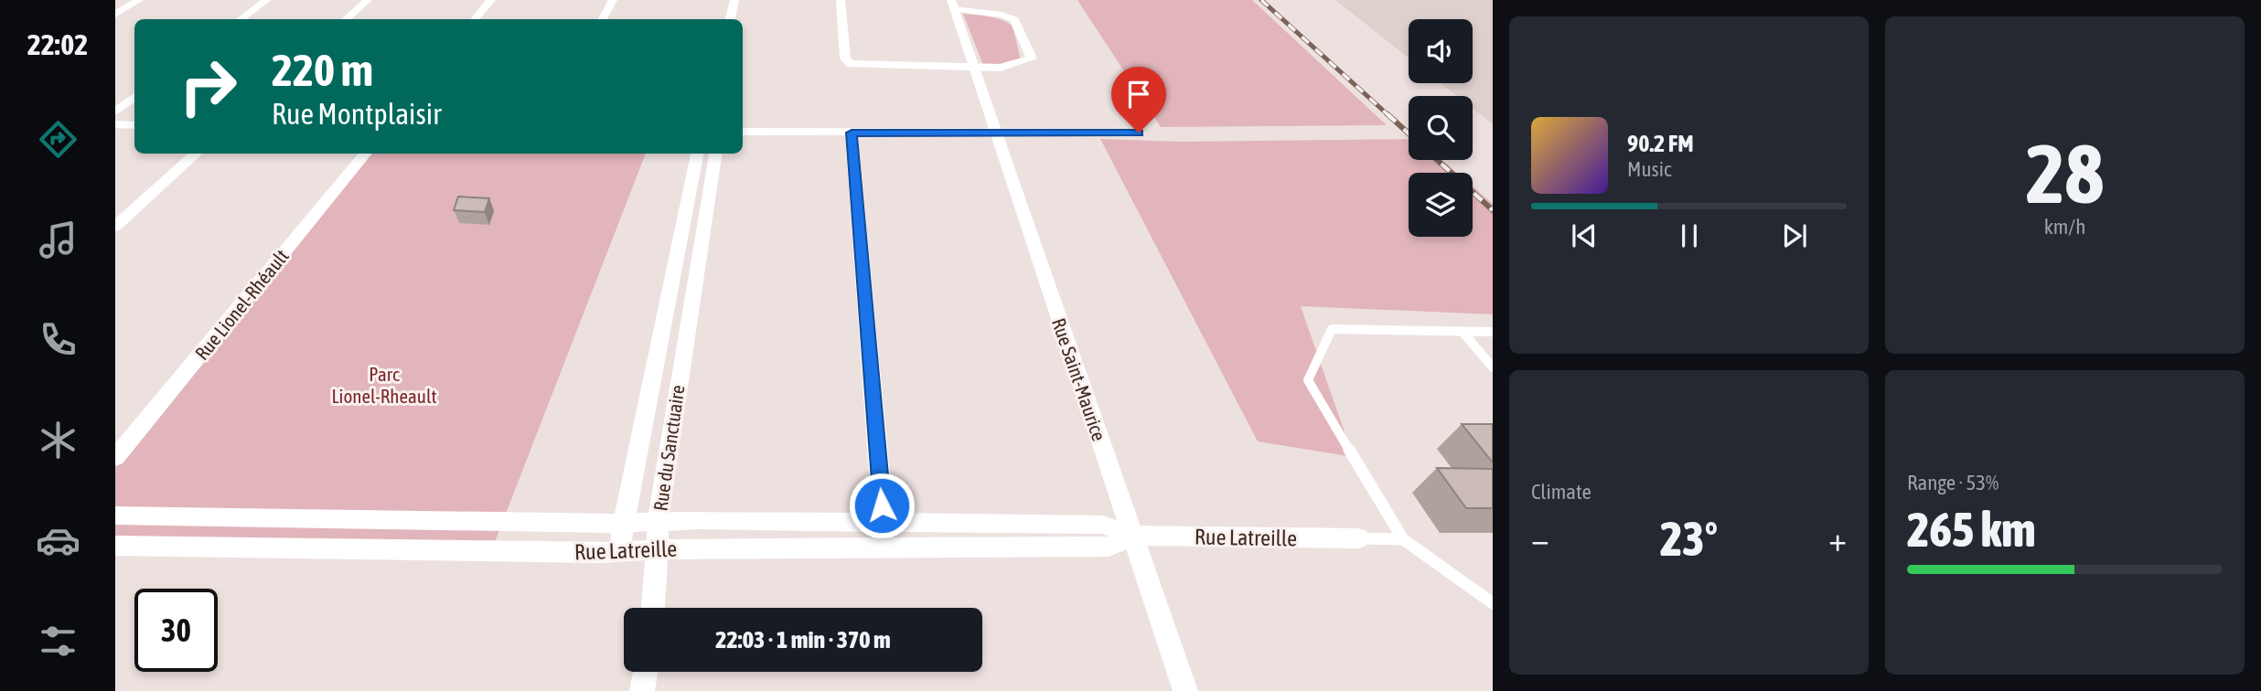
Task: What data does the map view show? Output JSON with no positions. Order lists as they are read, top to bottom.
{
  "streets": {
    "street": [
      "Rue Lionel-Rhéault",
      "Rue Saint-Maurice",
      "Rue du Sanctuaire",
      "Rue Latreille"
    ]
  },
  "crossings": [
    ["Rue Saint-Maurice", "Rue Latreille"],
    ["Rue du Sanctuaire", "Rue Latreille"]
  ],
  "parks": ["Parc Lionel-Rheault"],
  "page": {
    "tabs": "22:02",
    "tile": [
      ["28", "km/h"],
      "Climate",
      ["Range · 53%", "265 km"]
    ],
    "turn": ["220 m", "Rue Montplaisir"],
    "song": ["90.2 FM", "Music"],
    "heat": ["−", "23°", "+"],
    "limit": "30",
    "trip": "22:03 · 1 min · 370 m"
  }
}
